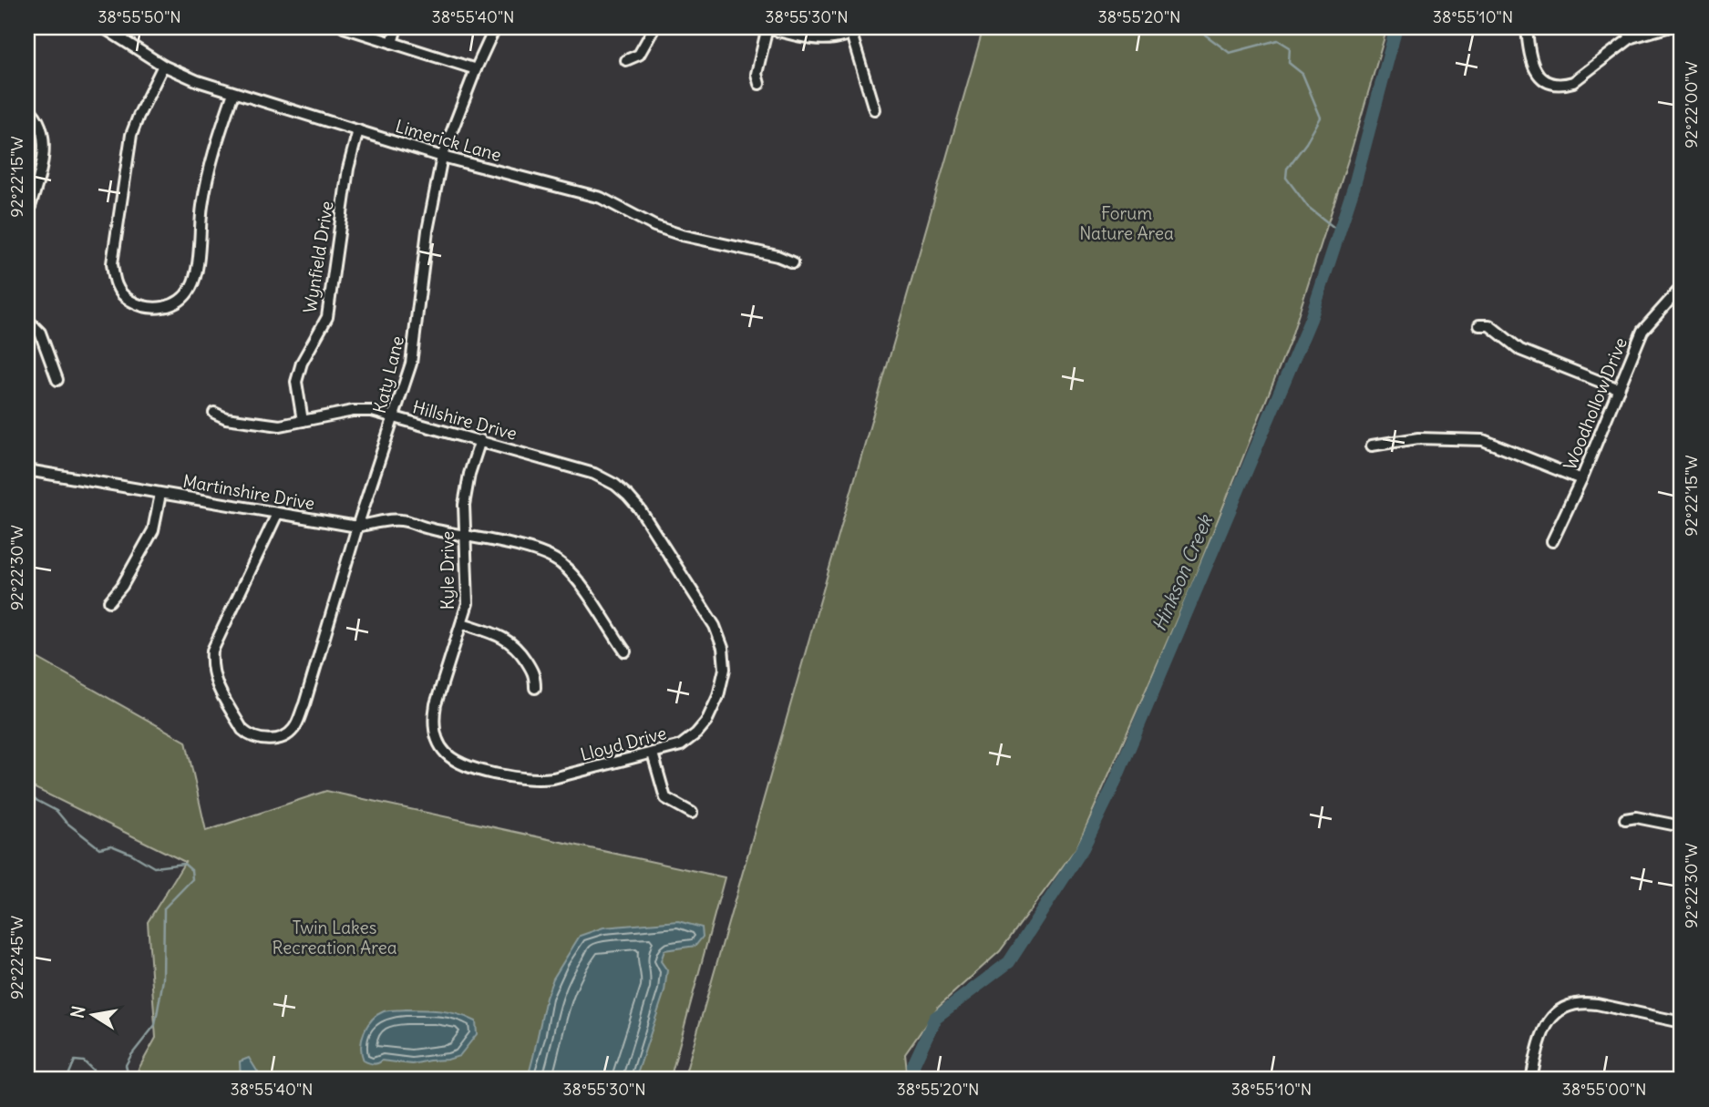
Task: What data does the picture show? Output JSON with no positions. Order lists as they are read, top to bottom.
{
  "streets": {
    "street": [
      "Limerick Lane",
      "Wynfield Drive",
      "Katy Lane",
      "Woodhollow Drive",
      "Hillshire Drive",
      "Martinshire Drive",
      "Kyle Drive",
      "Lloyd Drive"
    ]
  },
  "crossings": [
    ["Limerick Lane", "Wynfield Drive"],
    ["Limerick Lane", "Katy Lane"],
    ["Wynfield Drive", "Hillshire Drive"],
    ["Katy Lane", "Hillshire Drive"],
    ["Katy Lane", "Martinshire Drive"],
    ["Hillshire Drive", "Kyle Drive"],
    ["Hillshire Drive", "Lloyd Drive"],
    ["Martinshire Drive", "Kyle Drive"],
    ["Kyle Drive", "Lloyd Drive"]
  ],
  "water": ["Hinkson Creek"],
  "parks": ["Forum Nature Area", "Twin Lakes Recreation Area"],
  "north": "left",
  "coordinates": [
    "38°55'50\"N",
    "38°55'40\"N",
    "38°55'30\"N",
    "38°55'20\"N",
    "38°55'10\"N",
    "92°22'00\"W",
    "92°22'15\"W",
    "92°22'30\"W",
    "92°22'45\"W",
    "38°55'00\"N"
  ]
}
